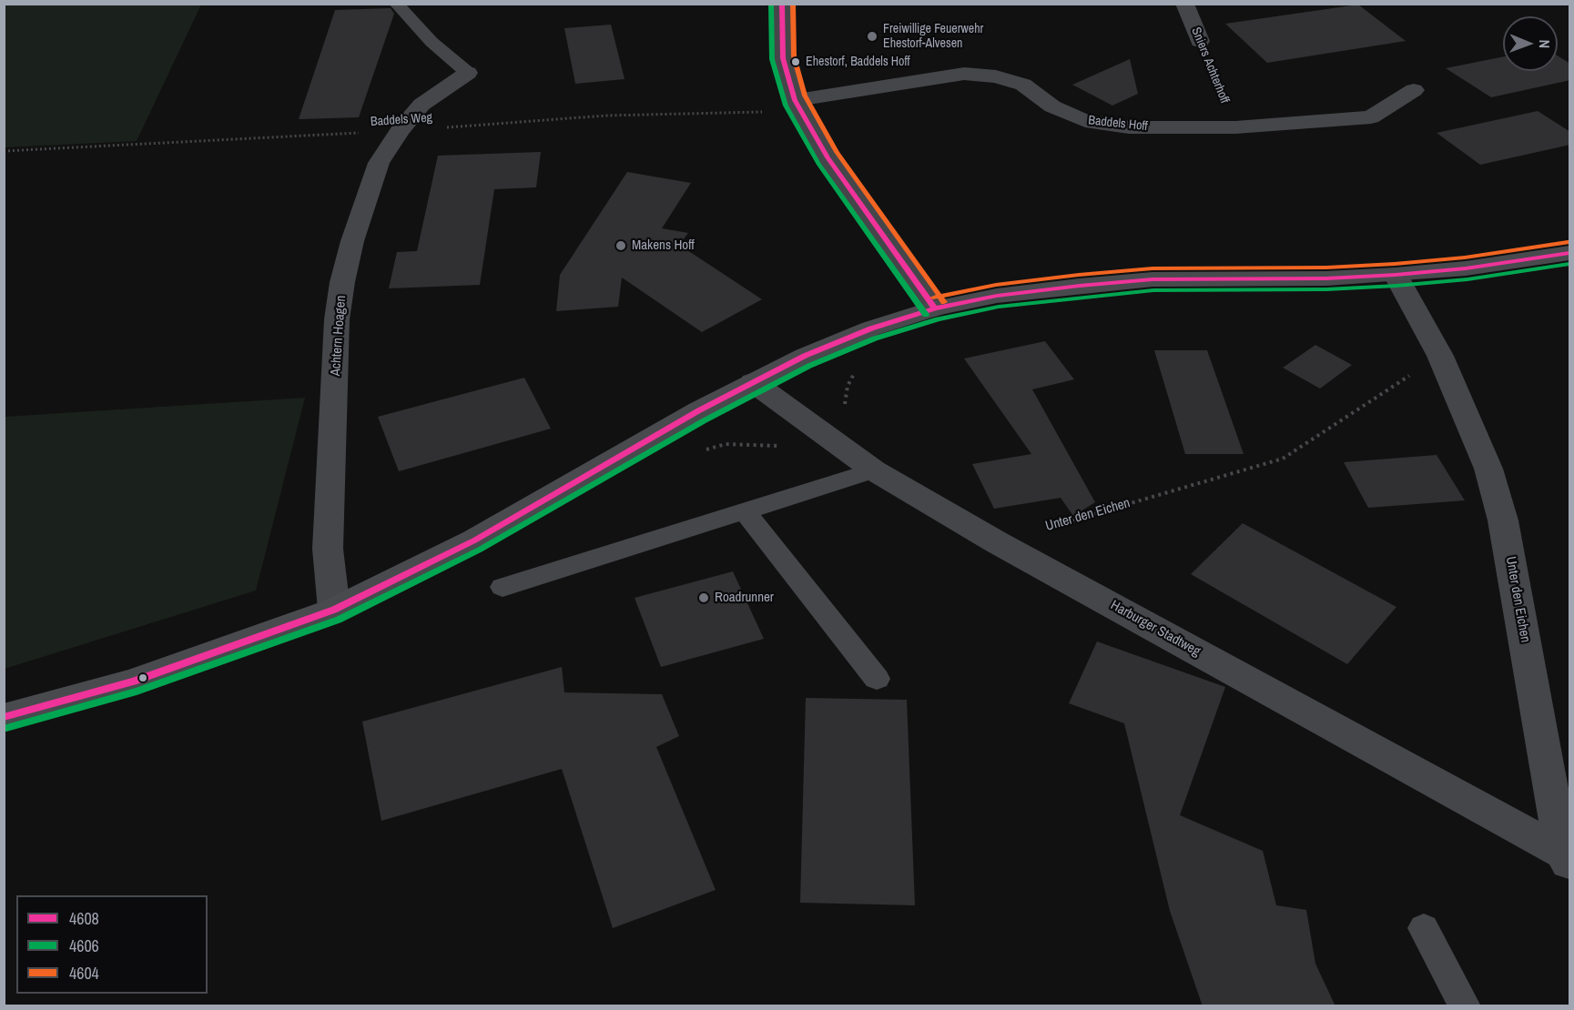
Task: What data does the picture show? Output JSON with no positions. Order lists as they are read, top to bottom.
{
  "streets": {
    "street": [
      "Sniers Achterhoff",
      "Baddels Hoff",
      "Achtern Hoagen",
      "Unter den Eichen",
      "Harburger Stadtweg"
    ],
    "path": ["Baddels Weg"]
  },
  "crossings": [
    ["Sniers Achterhoff", "Baddels Hoff"],
    ["Baddels Weg", "Baddels Hoff"],
    ["Baddels Weg", "Achtern Hoagen"],
    ["Unter den Eichen", "Harburger Stadtweg"]
  ],
  "places": [
    "Freiwillige Feuerwehr Ehestorf-Alvesen",
    "Ehestorf, Baddels Hoff",
    "Makens Hoff",
    "Roadrunner"
  ],
  "lines": ["transit line 4608", "transit line 4606", "transit line 4604"],
  "legend": ["4608", "4606", "4604"],
  "north": "right"
}
